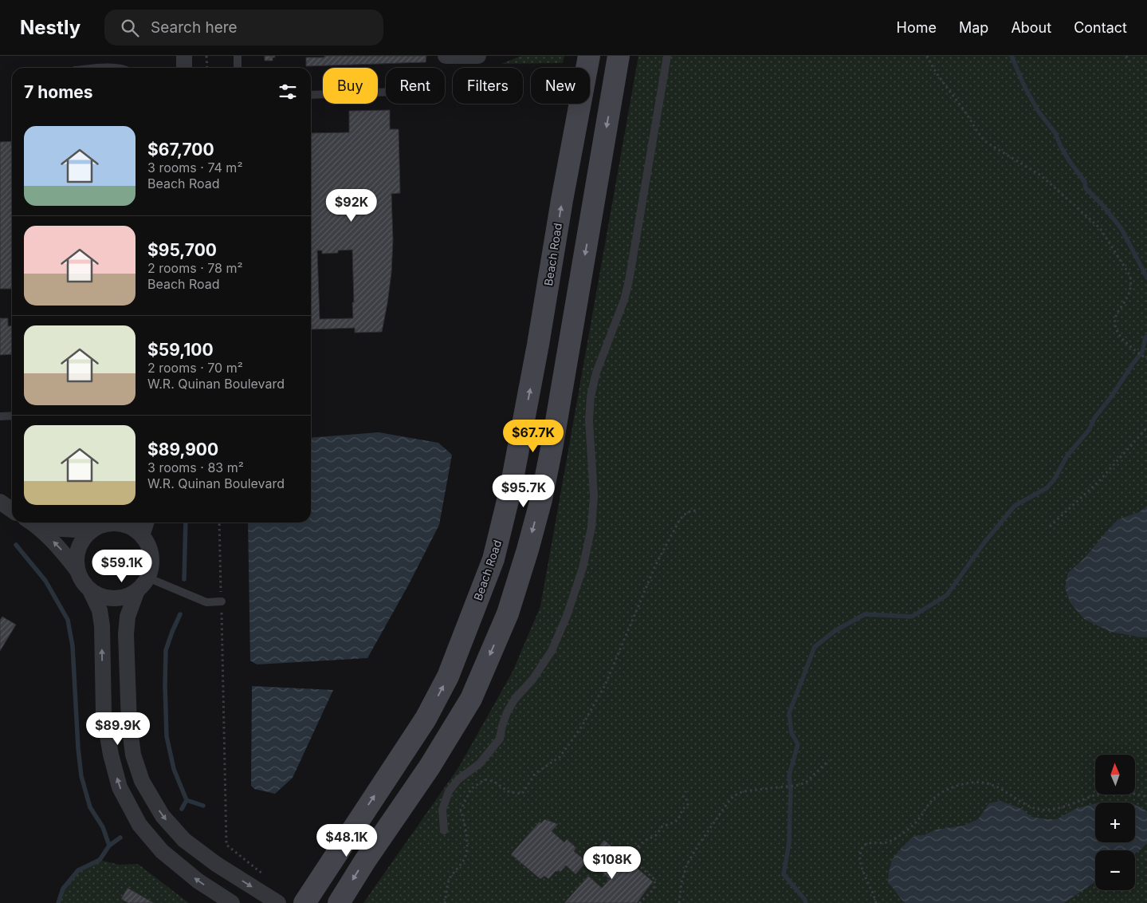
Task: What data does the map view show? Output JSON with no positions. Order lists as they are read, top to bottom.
{
  "streets": {
    "main road": ["Beach Road"]
  },
  "north": "top",
  "page": {
    "header": "Nestly",
    "search": "Search here",
    "nav": [
      "Home",
      "Map",
      "About",
      "Contact"
    ],
    "chip": [
      "Buy",
      "Rent",
      "Filters",
      "New"
    ],
    "heading": "7 homes",
    "list": [
      {
        "name": "$67,700",
        "note": "3 rooms · 74 m² · Beach Road"
      },
      {
        "name": "$95,700",
        "note": "2 rooms · 78 m² · Beach Road"
      },
      {
        "name": "$59,100",
        "note": "2 rooms · 70 m² · W.R. Quinan Boulevard"
      },
      {
        "name": "$89,900",
        "note": "3 rooms · 83 m² · W.R. Quinan Boulevard"
      }
    ],
    "price": [
      "$92K",
      "$67.7K",
      "$95.7K",
      "$59.1K",
      "$89.9K",
      "$48.1K",
      "$108K"
    ],
    "map_buttons": ["+", "−"]
  }
}
